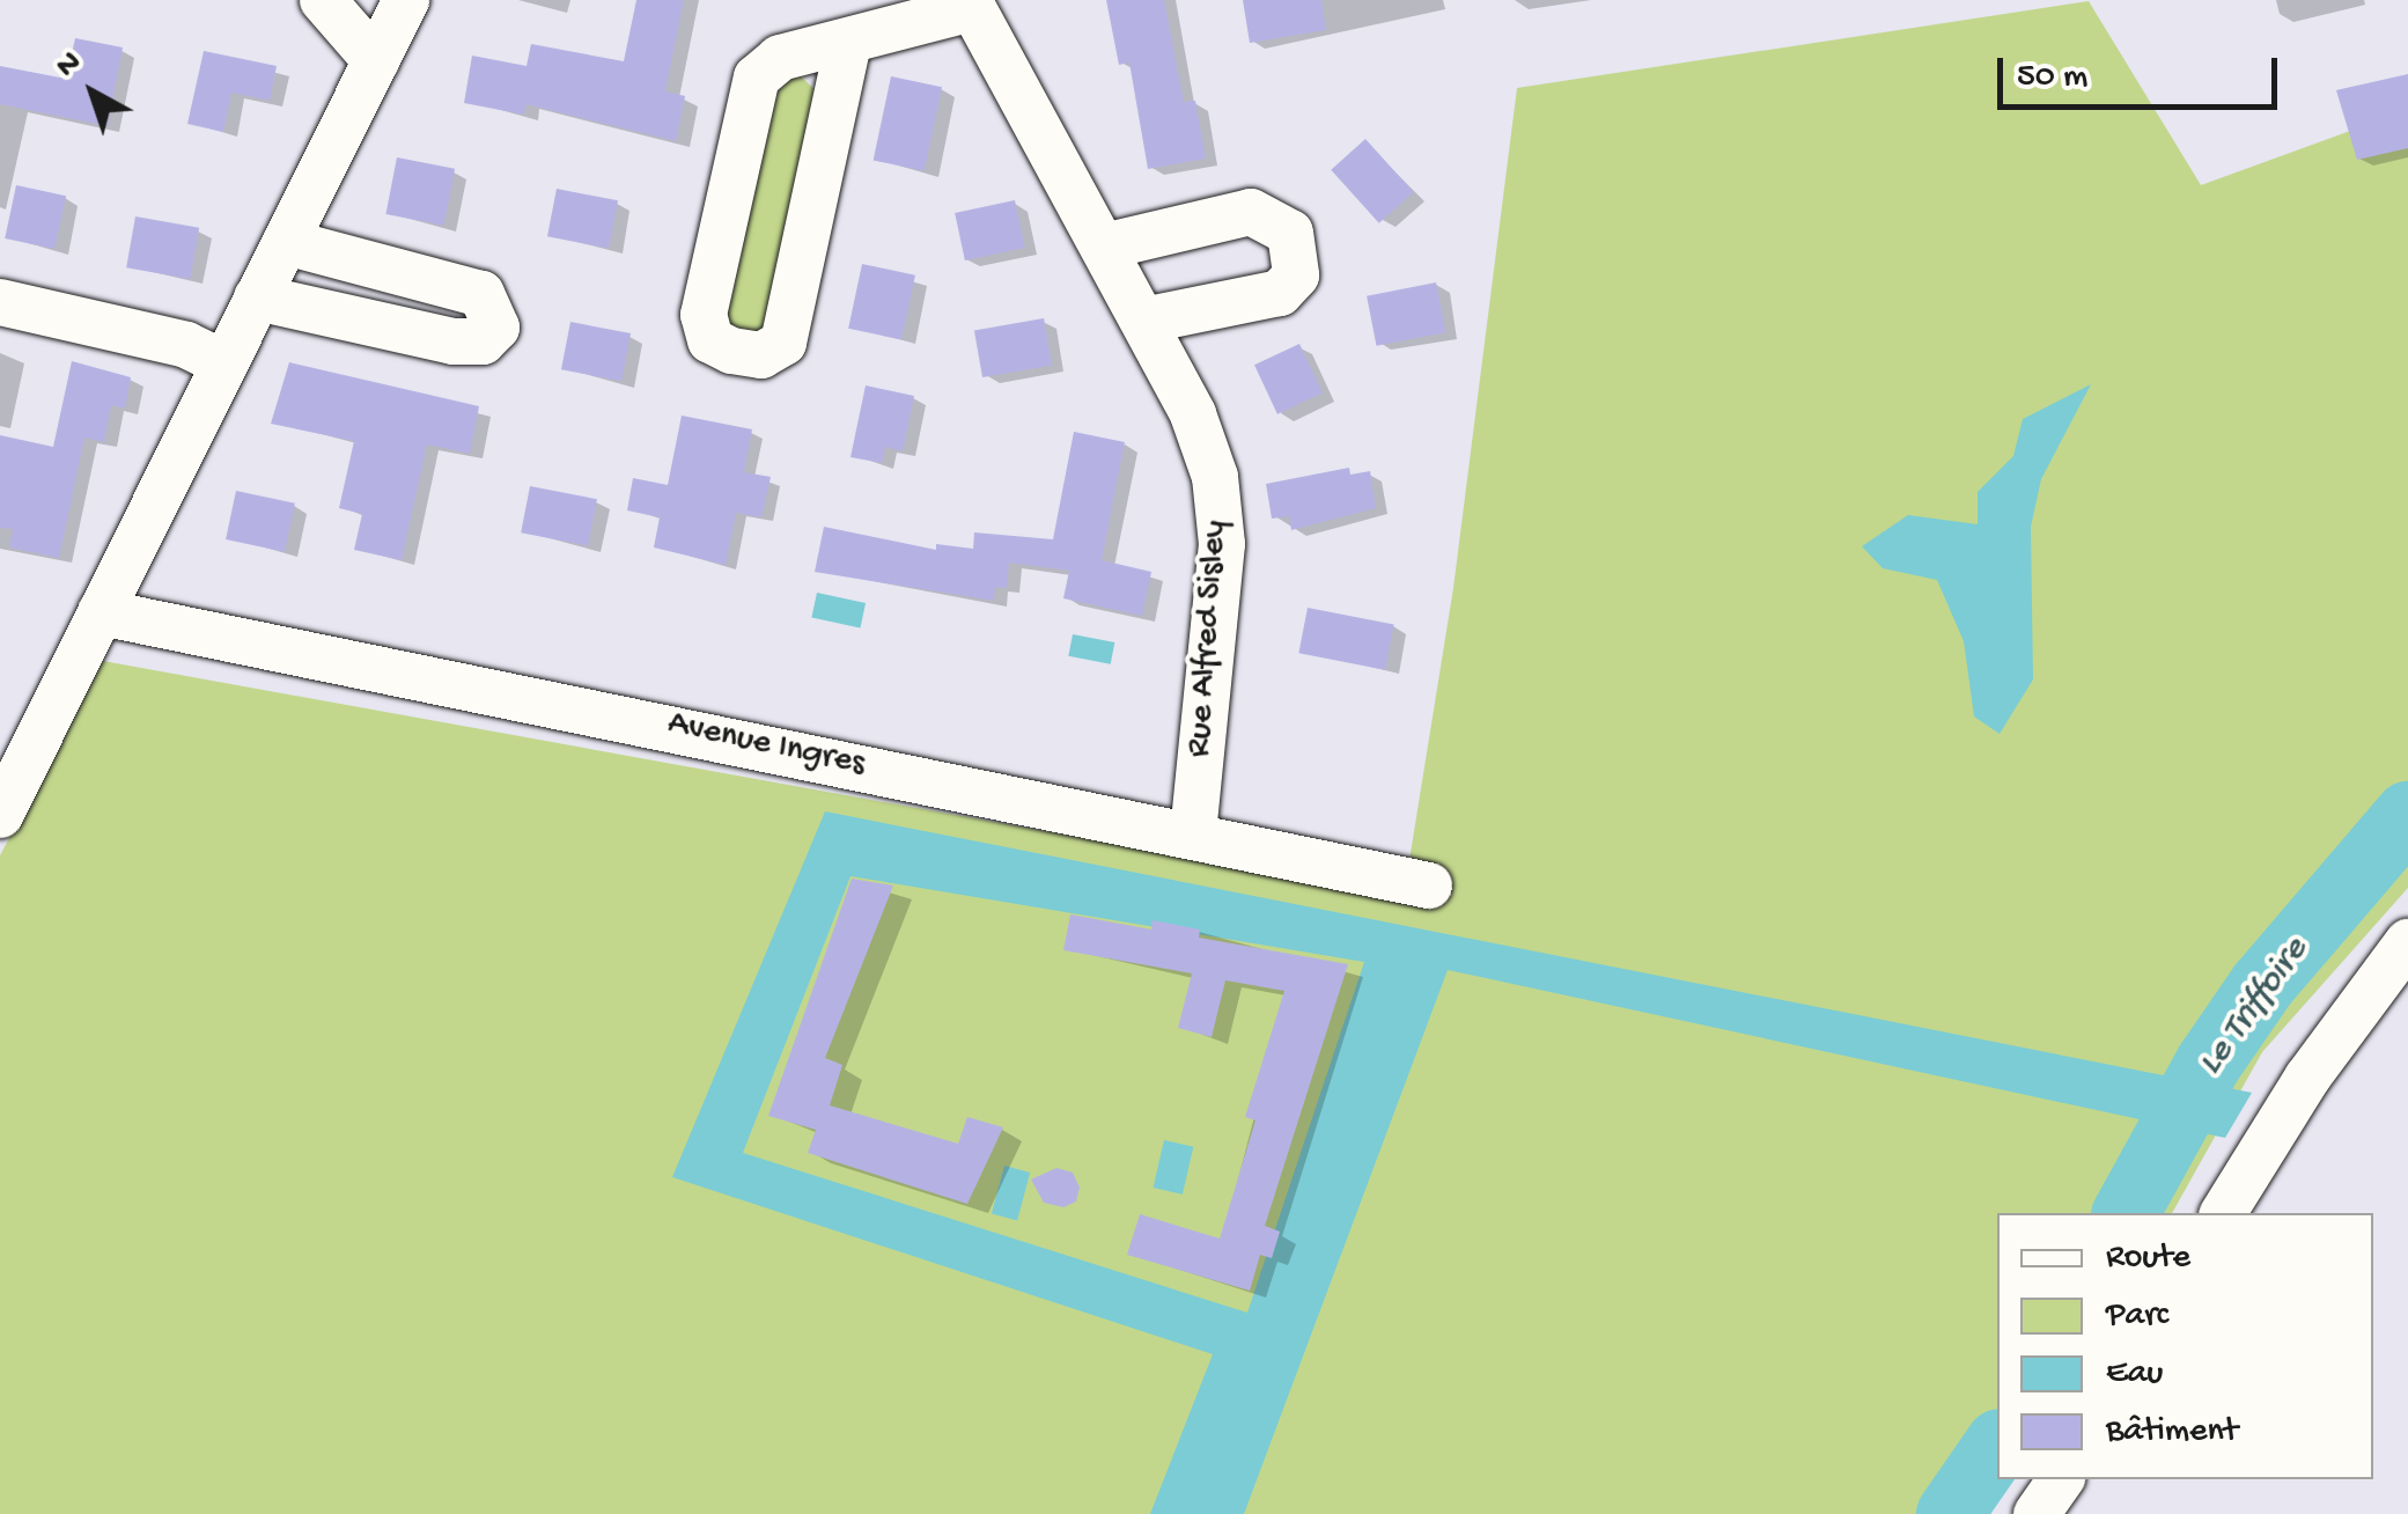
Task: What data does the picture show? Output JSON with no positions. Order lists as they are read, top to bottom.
{
  "streets": {
    "street": ["Rue Alfred Sisley", "Avenue Ingres"]
  },
  "crossings": [
    ["Rue Alfred Sisley", "Avenue Ingres"]
  ],
  "water": ["Le Triffoire"],
  "legend": [
    "Route",
    "Parc",
    "Eau",
    "Bâtiment"
  ],
  "scale_bar": "50 m",
  "north": "top left"
}
